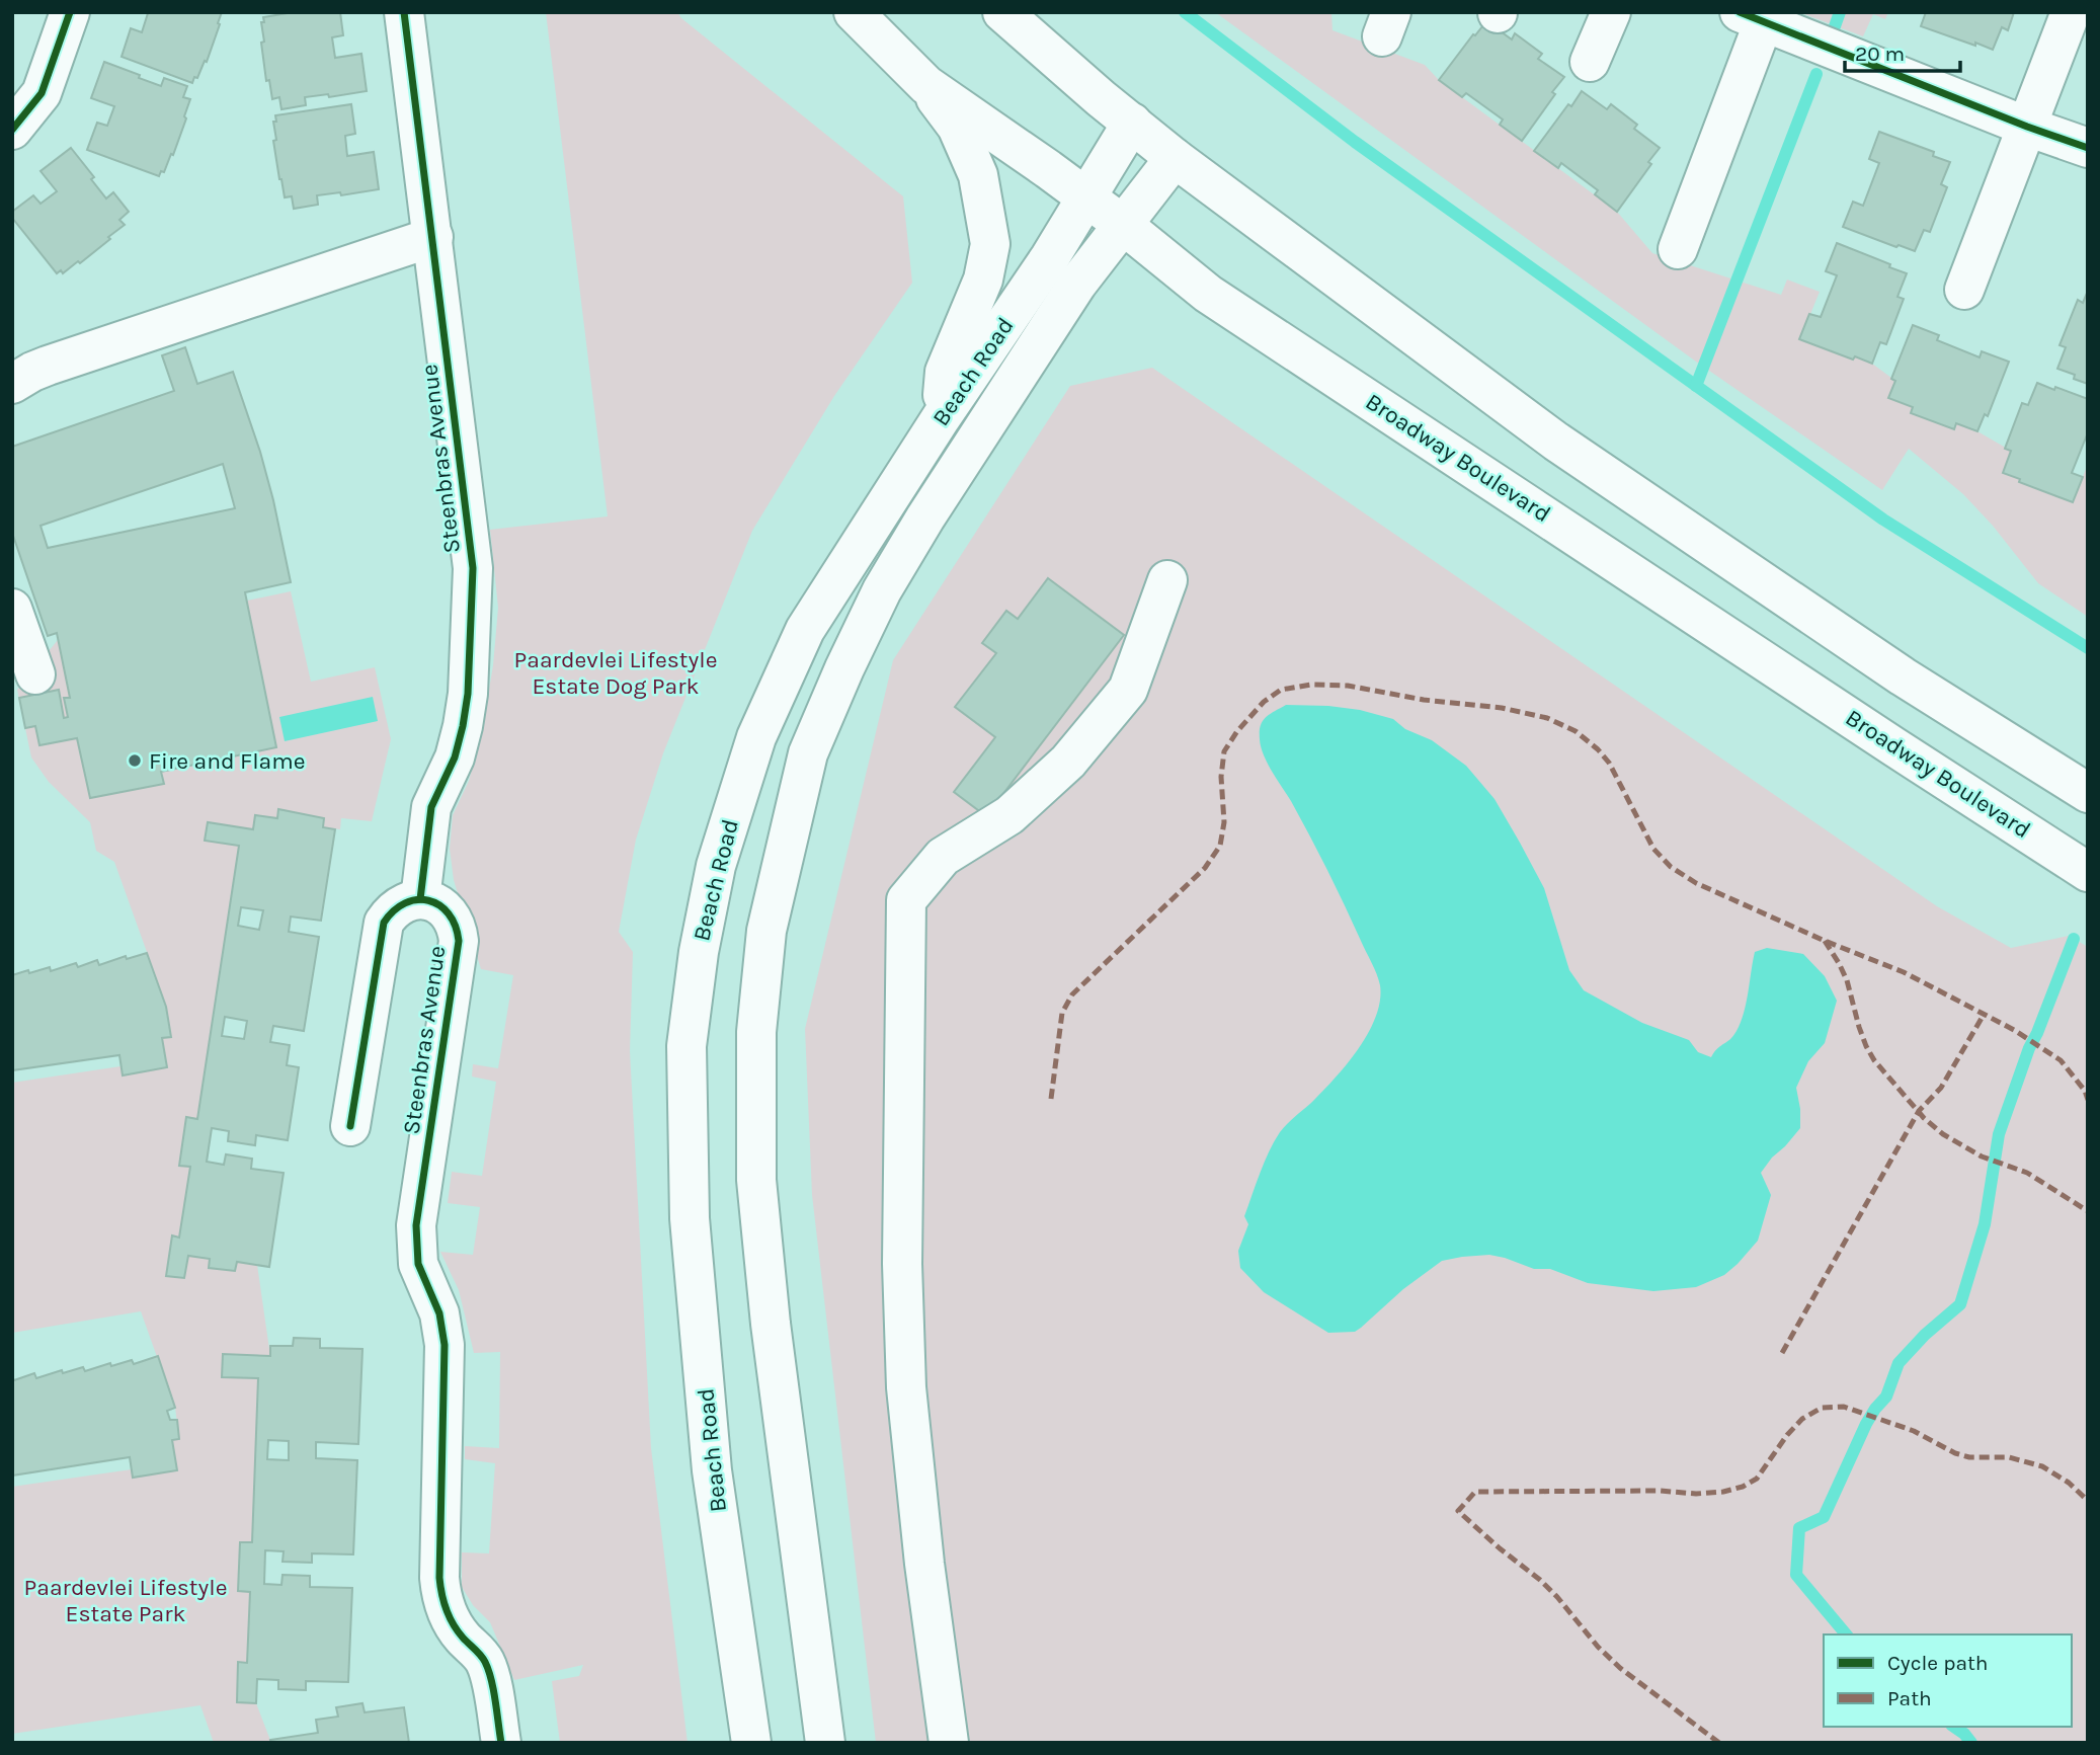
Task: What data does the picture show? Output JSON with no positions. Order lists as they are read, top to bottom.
{
  "streets": {
    "main road": ["Beach Road", "Broadway Boulevard", "Steenbras Avenue"]
  },
  "crossings": [
    ["Beach Road", "Broadway Boulevard"]
  ],
  "parks": ["Paardevlei Lifestyle Estate Dog Park", "Paardevlei Lifestyle Estate Park"],
  "places": ["Fire and Flame"],
  "legend": ["Cycle path", "Path"],
  "scale_bar": "20 m"
}
